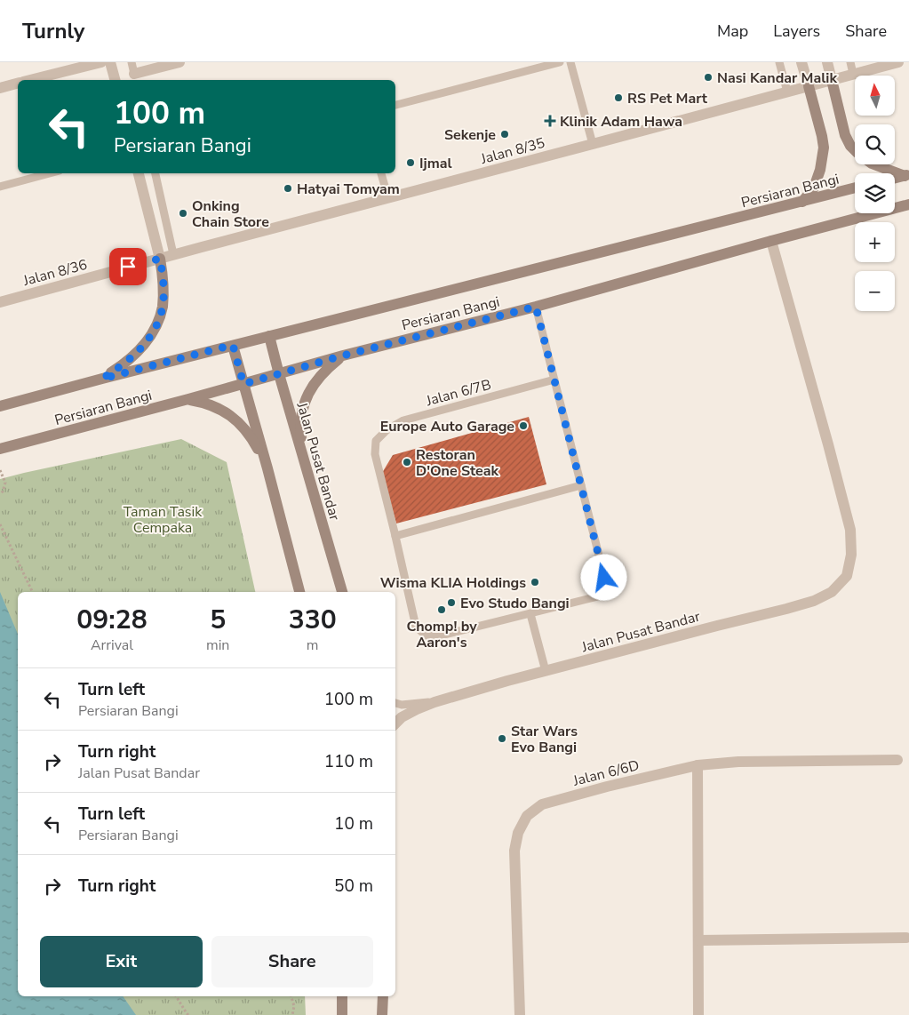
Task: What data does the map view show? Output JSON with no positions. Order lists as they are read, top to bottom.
{
  "streets": {
    "main road": ["Persiaran Bangi", "Jalan Pusat Bandar"],
    "street": ["Jalan 8/35", "Jalan 8/36", "Jalan 6/6D"],
    "lane": ["Jalan 6/7B"]
  },
  "crossings": [
    ["Jalan 8/35", "Jalan 8/36"],
    ["Persiaran Bangi", "Jalan Pusat Bandar"]
  ],
  "parks": ["Taman Tasik Cempaka"],
  "places": {
    "other": [
      "Nasi Kandar Malik",
      "RS Pet Mart",
      "Sekenje",
      "Ijmal",
      "Hatyai Tomyam",
      "Onking Chain Store",
      "Europe Auto Garage",
      "Restoran D'One Steak",
      "Wisma KLIA Holdings",
      "Evo Studo Bangi",
      "Chomp! by Aaron's",
      "Star Wars Evo Bangi"
    ],
    "health": ["Klinik Adam Hawa"]
  },
  "north": "top",
  "page": {
    "header": "Turnly",
    "nav": ["Map", "Layers", "Share"],
    "map_buttons": ["+", "−"],
    "turn": ["100 m", "Persiaran Bangi"],
    "eta": [
      "09:28",
      "Arrival",
      "5",
      "min",
      "330",
      "m"
    ],
    "list": [
      {
        "name": "Turn left",
        "note": "Persiaran Bangi",
        "value": "100 m"
      },
      {
        "name": "Turn right",
        "note": "Jalan Pusat Bandar",
        "value": "110 m"
      },
      {
        "name": "Turn left",
        "note": "Persiaran Bangi",
        "value": "10 m"
      },
      {
        "name": "Turn right",
        "value": "50 m"
      }
    ],
    "buttons": ["Exit", "Share"]
  }
}
